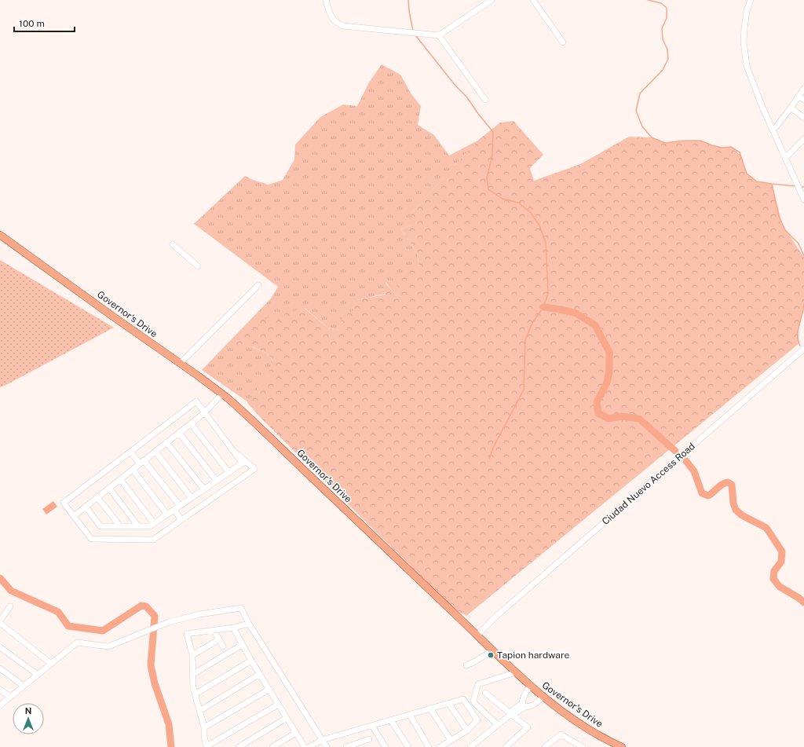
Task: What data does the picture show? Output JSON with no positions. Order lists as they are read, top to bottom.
{
  "streets": {
    "main road": ["Governor's Drive"],
    "street": ["Ciudad Nuevo Access Road"]
  },
  "crossings": [
    ["Governor's Drive", "Ciudad Nuevo Access Road"]
  ],
  "places": ["Tapion hardware"],
  "scale_bar": "100 m",
  "north": "top"
}
